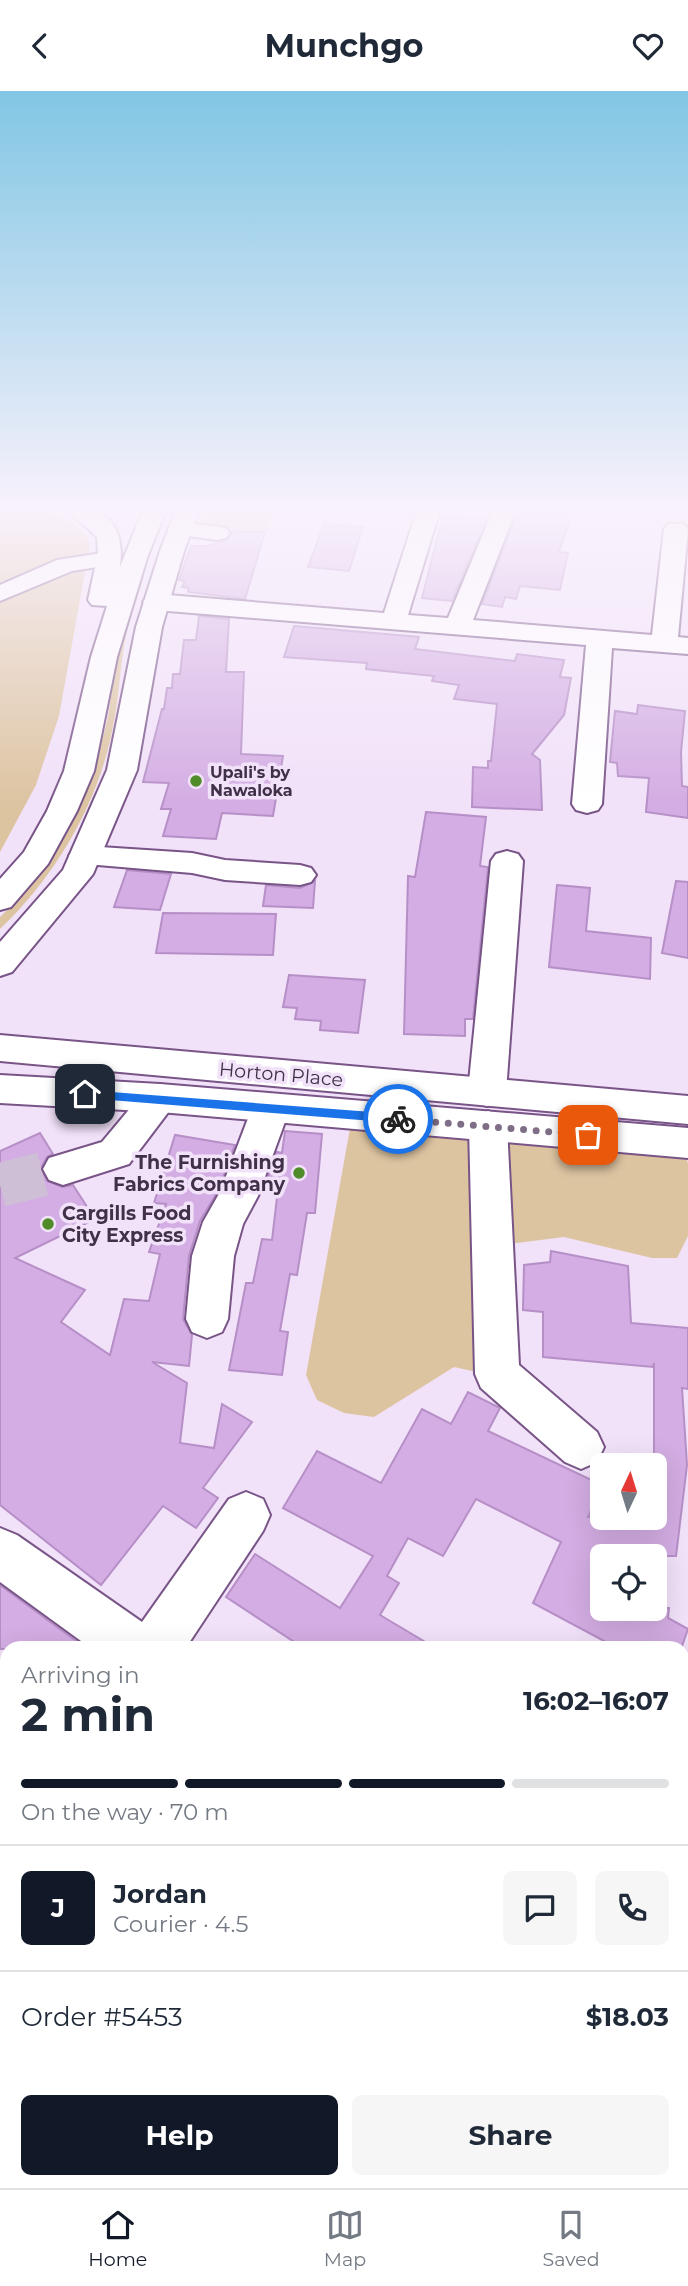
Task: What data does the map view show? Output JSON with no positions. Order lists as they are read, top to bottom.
{
  "streets": {
    "main road": ["Horton Place"]
  },
  "places": ["Upali's by Nawaloka", "The Furnishing Fabrics Company", "Cargills Food City Express"],
  "north": "top",
  "page": {
    "header": "Munchgo",
    "heading": ["2 min", "Arriving in", "16:02–16:07"],
    "panel": [
      "Jordan",
      "Courier · 4.5",
      "Order #5453",
      "$18.03"
    ],
    "bar": "On the way · 70 m",
    "round": "J",
    "buttons": ["Help", "Share"],
    "tabs": ["Home", "Map", "Saved"]
  }
}
